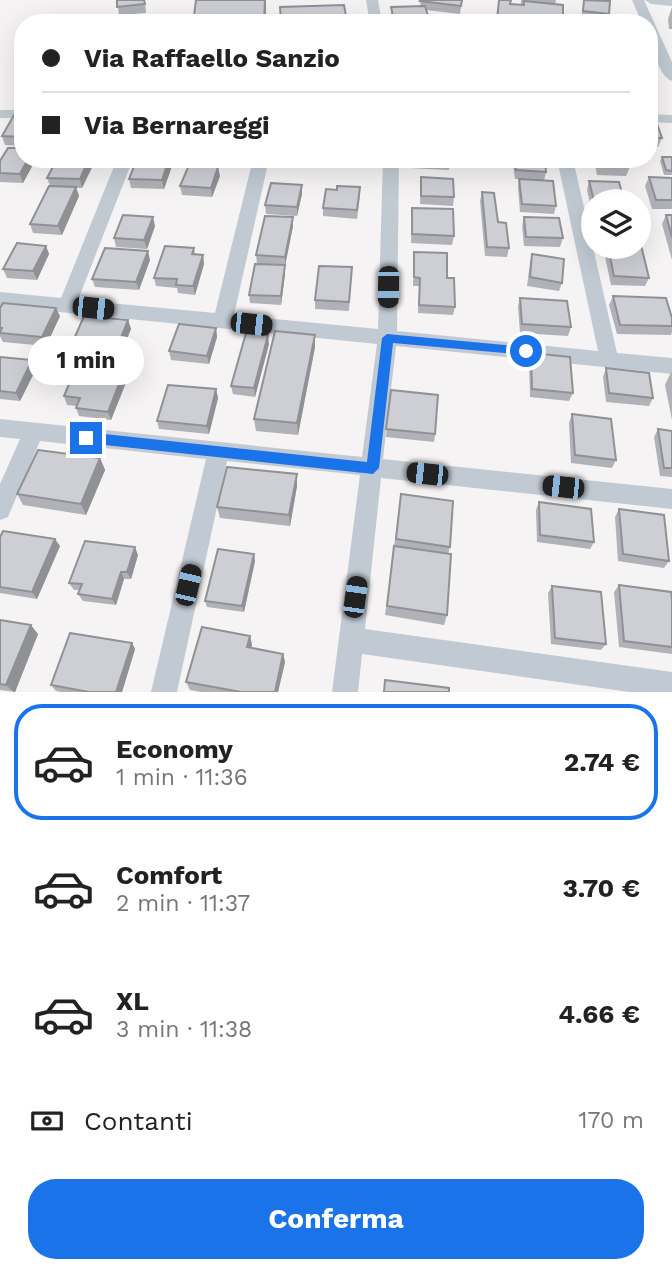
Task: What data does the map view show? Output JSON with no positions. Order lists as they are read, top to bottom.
{
  "page": {
    "banner": ["Via Raffaello Sanzio", "Via Bernareggi"],
    "bubble": "1 min",
    "list": [
      {
        "name": "Economy",
        "note": "1 min · 11:36",
        "value": "2.74 €"
      },
      {
        "name": "Comfort",
        "note": "2 min · 11:37",
        "value": "3.70 €"
      },
      {
        "name": "XL",
        "note": "3 min · 11:38",
        "value": "4.66 €"
      }
    ],
    "pay": ["Contanti", "170 m"],
    "buttons": "Conferma"
  }
}
